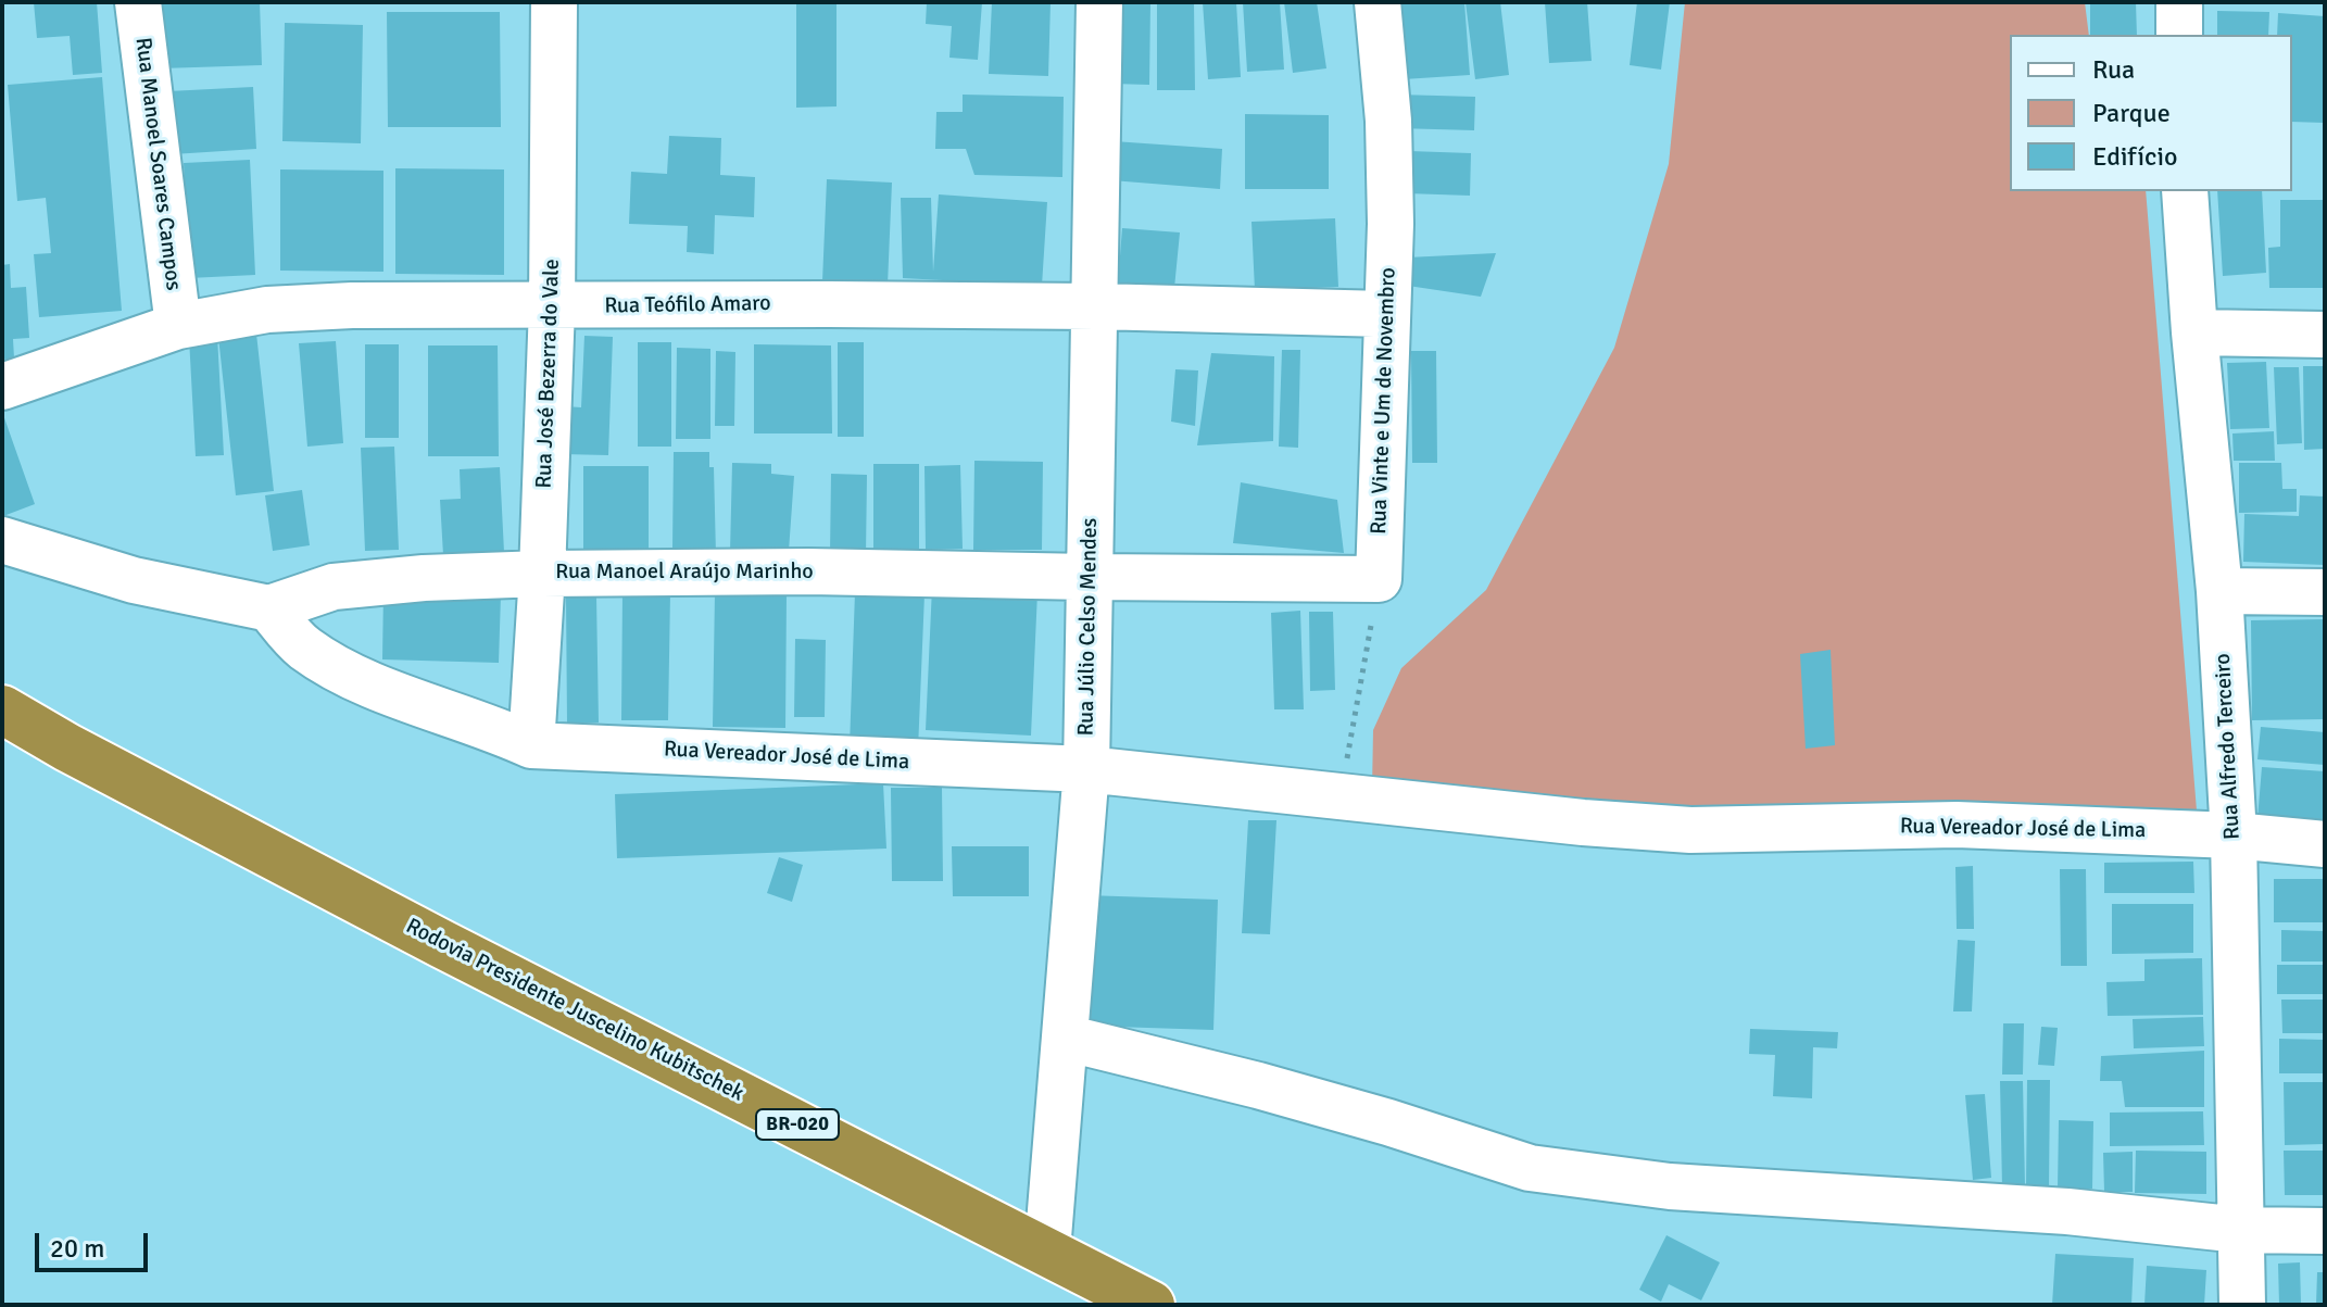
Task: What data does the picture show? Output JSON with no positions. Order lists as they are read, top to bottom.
{
  "streets": {
    "highway": ["Rodovia Presidente Juscelino Kubitschek", "BR-020"],
    "street": [
      "Rua Manoel Soares Campos",
      "Rua Teófilo Amaro",
      "Rua José Bezerra do Vale",
      "Rua Vinte e Um de Novembro",
      "Rua Manoel Araújo Marinho",
      "Rua Júlio Celso Mendes",
      "Rua Alfredo Terceiro",
      "Rua Vereador José de Lima"
    ]
  },
  "crossings": [
    ["Rua Manoel Soares Campos", "Rua Teófilo Amaro"],
    ["Rua Teófilo Amaro", "Rua José Bezerra do Vale"],
    ["Rua Teófilo Amaro", "Rua Vinte e Um de Novembro"],
    ["Rua Teófilo Amaro", "Rua Júlio Celso Mendes"],
    ["Rua José Bezerra do Vale", "Rua Manoel Araújo Marinho"],
    ["Rua José Bezerra do Vale", "Rua Vereador José de Lima"],
    ["Rua Vinte e Um de Novembro", "Rua Manoel Araújo Marinho"],
    ["Rua Manoel Araújo Marinho", "Rua Júlio Celso Mendes"],
    ["Rua Manoel Araújo Marinho", "Rua Vereador José de Lima"],
    ["Rua Júlio Celso Mendes", "Rua Vereador José de Lima"],
    ["Rua Júlio Celso Mendes", "Rodovia Presidente Juscelino Kubitschek"],
    ["Rua Alfredo Terceiro", "Rua Vereador José de Lima"]
  ],
  "legend": ["Rua", "Parque", "Edifício"],
  "scale_bar": "20 m"
}
